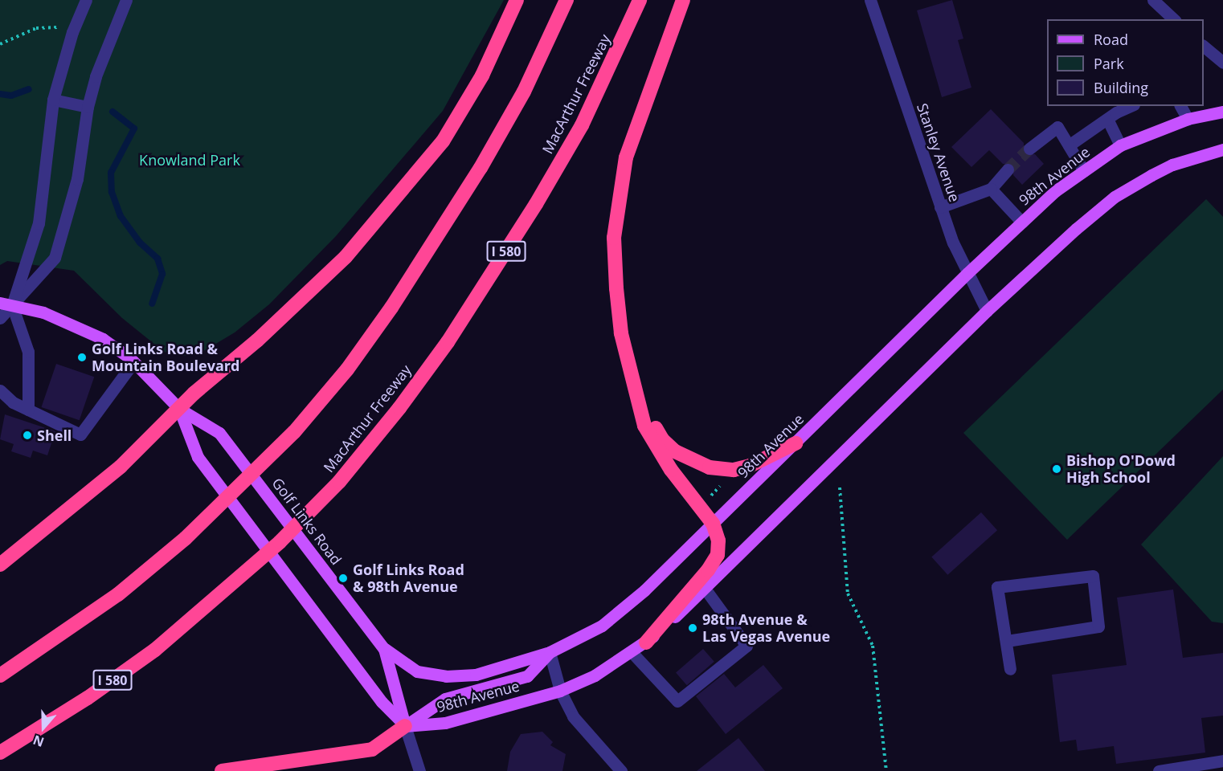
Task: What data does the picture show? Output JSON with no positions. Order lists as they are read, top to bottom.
{
  "streets": {
    "highway": ["MacArthur Freeway", "I 580"],
    "main road": ["98th Avenue", "Golf Links Road"],
    "street": ["Stanley Avenue"]
  },
  "crossings": [
    ["Stanley Avenue", "98th Avenue"],
    ["98th Avenue", "Golf Links Road"]
  ],
  "parks": ["Knowland Park"],
  "places": [
    "Golf Links Road & Mountain Boulevard",
    "Shell",
    "Bishop O'Dowd High School",
    "Golf Links Road & 98th Avenue",
    "98th Avenue & Las Vegas Avenue"
  ],
  "legend": ["Road", "Park", "Building"],
  "north": "bottom"
}
